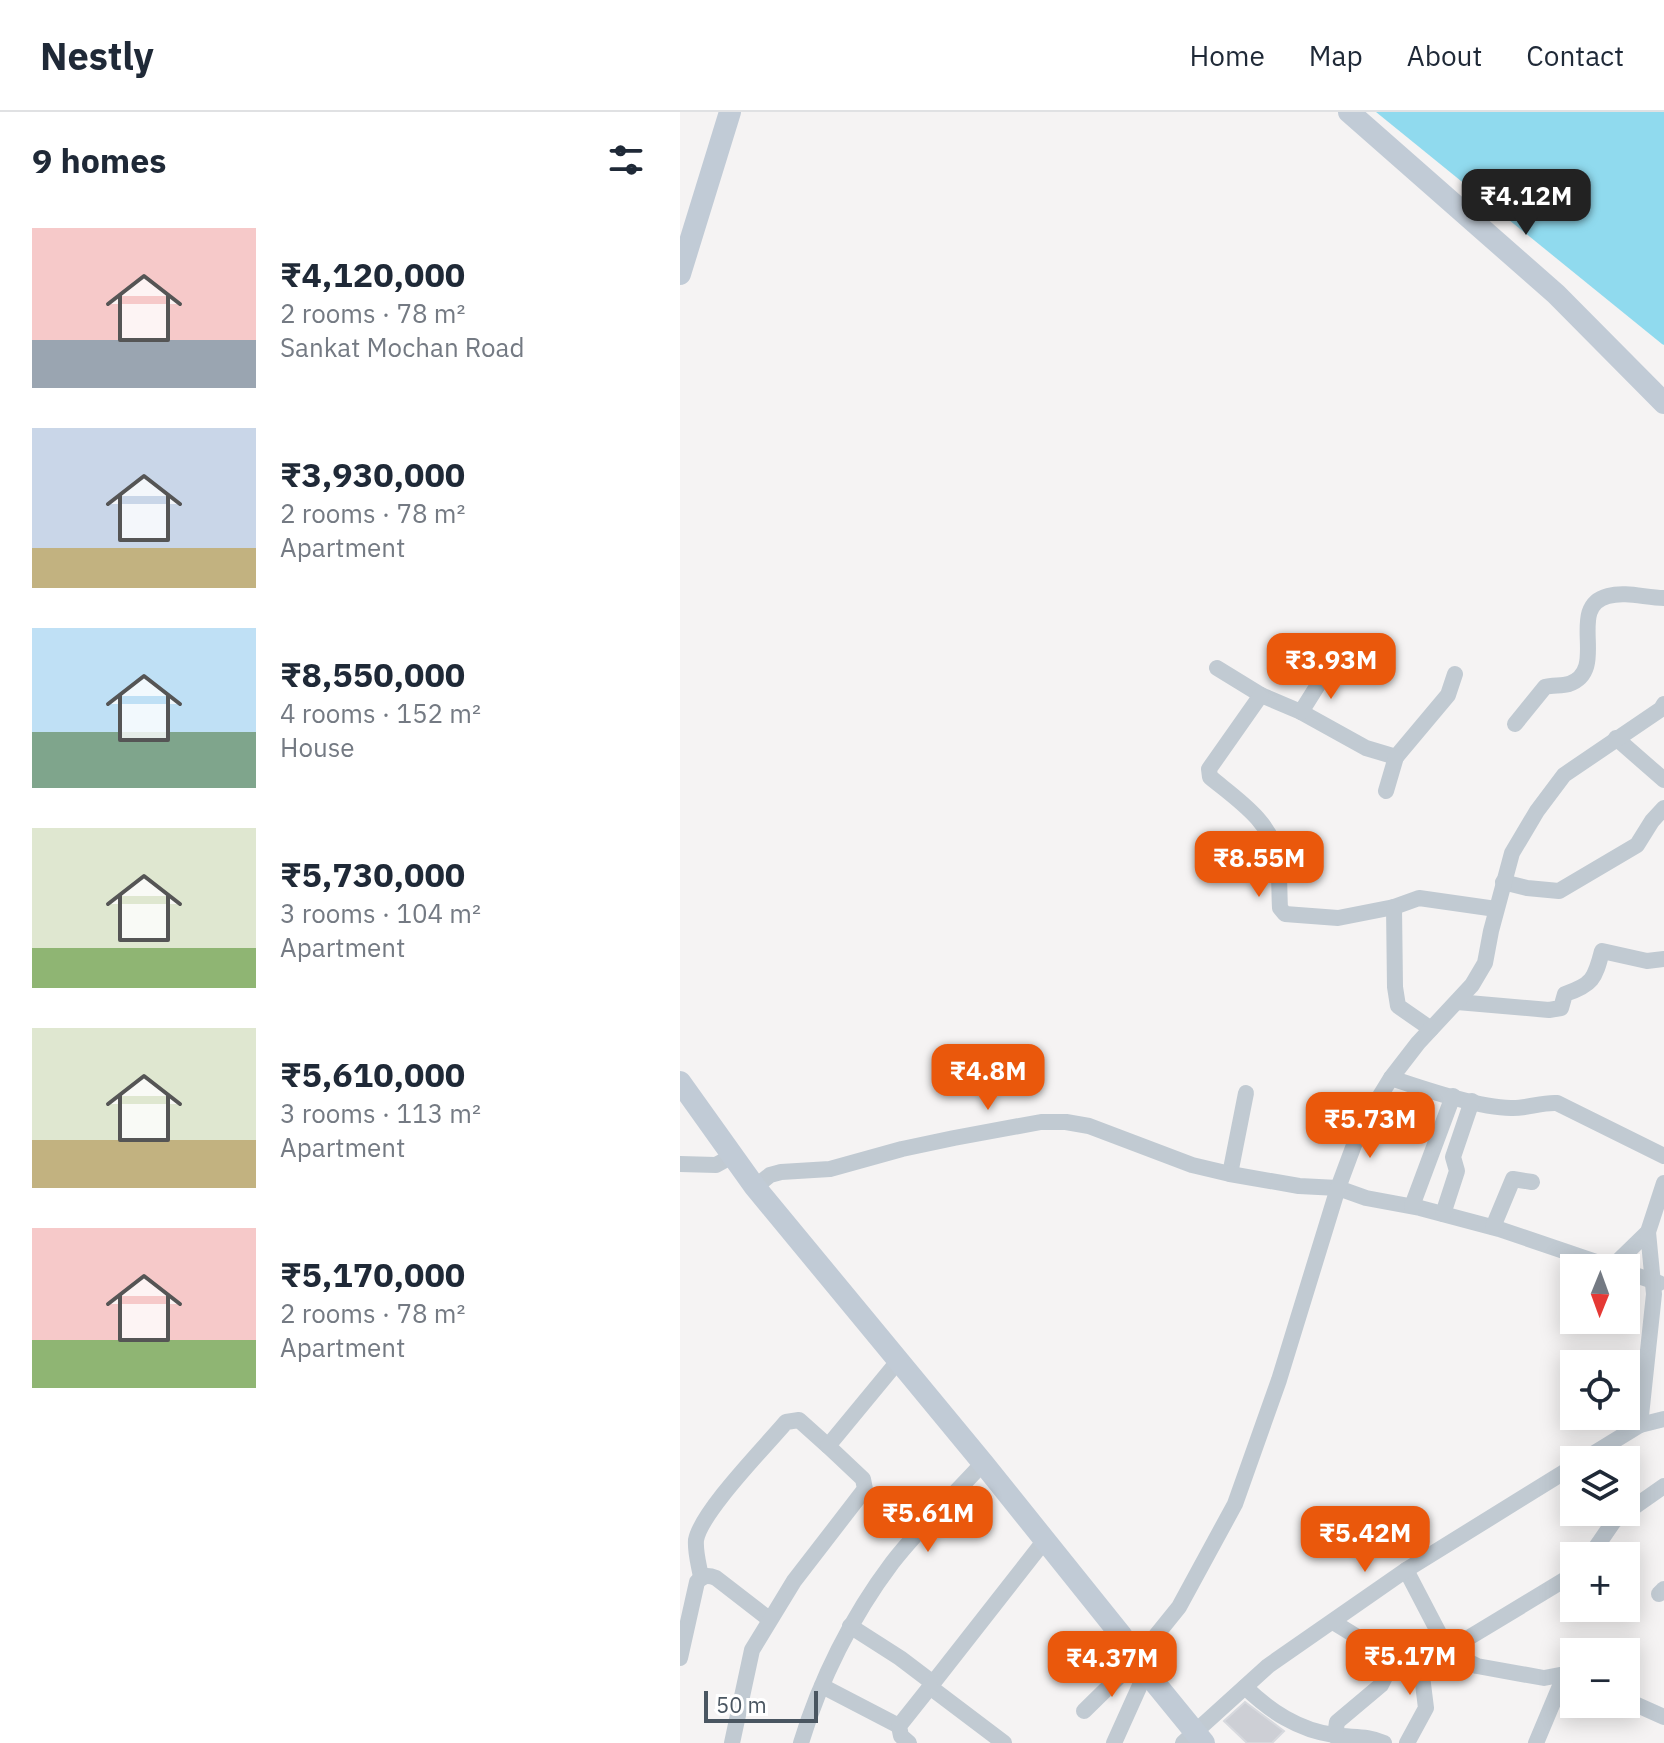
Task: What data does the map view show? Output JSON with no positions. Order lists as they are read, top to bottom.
{
  "scale_bar": "50 m",
  "north": "bottom",
  "page": {
    "header": "Nestly",
    "nav": [
      "Home",
      "Map",
      "About",
      "Contact"
    ],
    "heading": "9 homes",
    "price": [
      "₹4.12M",
      "₹3.93M",
      "₹8.55M",
      "₹4.8M",
      "₹5.73M",
      "₹5.61M",
      "₹5.42M",
      "₹5.17M",
      "₹4.37M"
    ],
    "list": [
      {
        "name": "₹4,120,000",
        "note": "2 rooms · 78 m² · Sankat Mochan Road"
      },
      {
        "name": "₹3,930,000",
        "note": "2 rooms · 78 m² · Apartment"
      },
      {
        "name": "₹8,550,000",
        "note": "4 rooms · 152 m² · House"
      },
      {
        "name": "₹5,730,000",
        "note": "3 rooms · 104 m² · Apartment"
      },
      {
        "name": "₹5,610,000",
        "note": "3 rooms · 113 m² · Apartment"
      },
      {
        "name": "₹5,170,000",
        "note": "2 rooms · 78 m² · Apartment"
      }
    ],
    "map_buttons": ["+", "−"],
    "scale": "50 m"
  }
}
